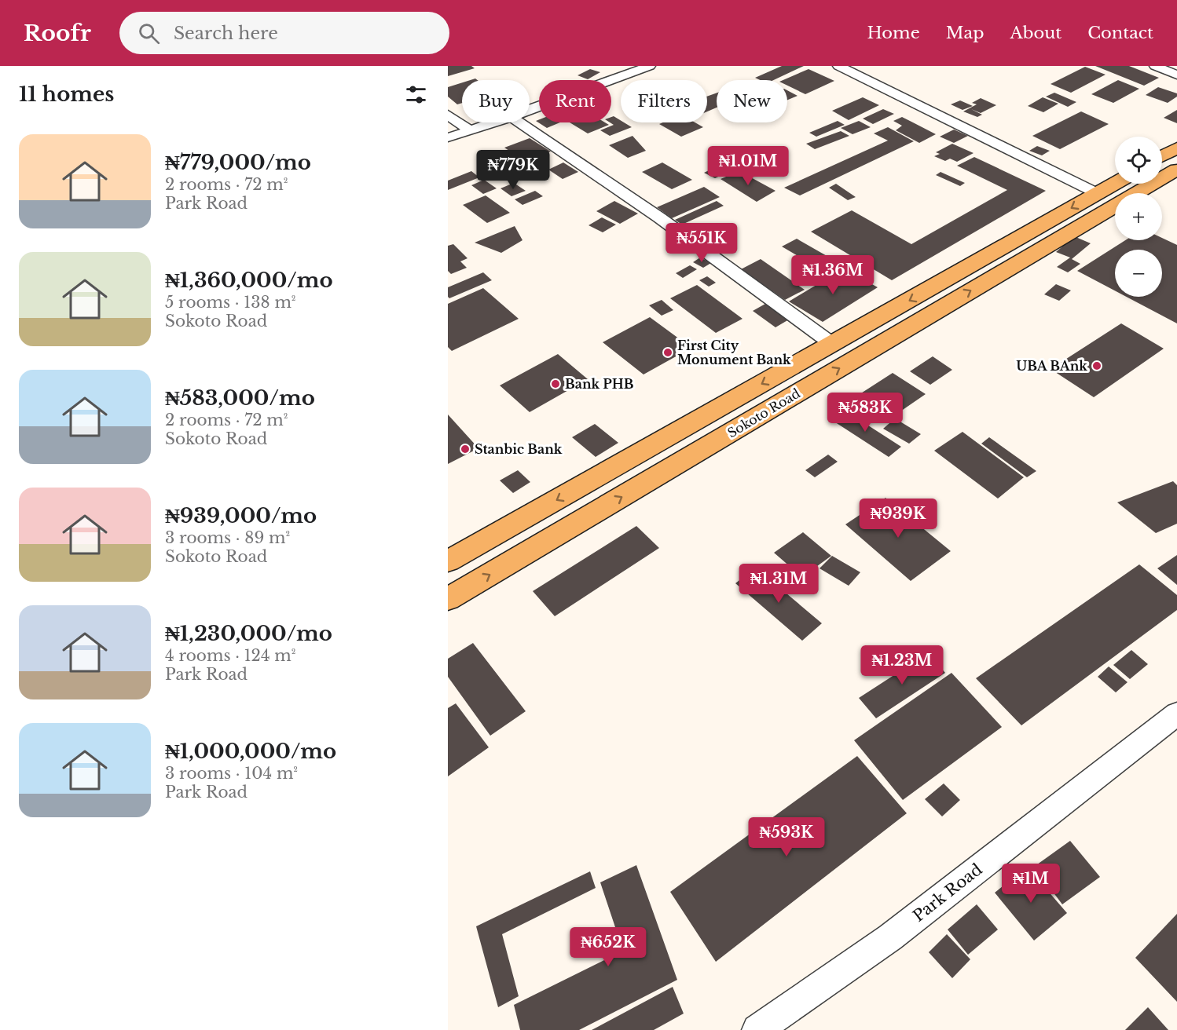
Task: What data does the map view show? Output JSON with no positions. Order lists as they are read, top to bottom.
{
  "streets": {
    "main road": ["Sokoto Road"],
    "street": ["Park Road"]
  },
  "places": [
    "First City Monument Bank",
    "UBA BAnk",
    "Bank PHB",
    "Stanbic Bank"
  ],
  "page": {
    "header": "Roofr",
    "search": "Search here",
    "nav": [
      "Home",
      "Map",
      "About",
      "Contact"
    ],
    "heading": "11 homes",
    "chip": [
      "Buy",
      "Rent",
      "Filters",
      "New"
    ],
    "list": [
      {
        "name": "₦779,000/mo",
        "note": "2 rooms · 72 m² · Park Road"
      },
      {
        "name": "₦1,360,000/mo",
        "note": "5 rooms · 138 m² · Sokoto Road"
      },
      {
        "name": "₦583,000/mo",
        "note": "2 rooms · 72 m² · Sokoto Road"
      },
      {
        "name": "₦939,000/mo",
        "note": "3 rooms · 89 m² · Sokoto Road"
      },
      {
        "name": "₦1,230,000/mo",
        "note": "4 rooms · 124 m² · Park Road"
      },
      {
        "name": "₦1,000,000/mo",
        "note": "3 rooms · 104 m² · Park Road"
      }
    ],
    "map_buttons": ["+", "−"],
    "price": [
      "₦1.01M",
      "₦779K",
      "₦551K",
      "₦1.36M",
      "₦583K",
      "₦939K",
      "₦1.31M",
      "₦1.23M",
      "₦593K",
      "₦1M",
      "₦652K"
    ]
  }
}
